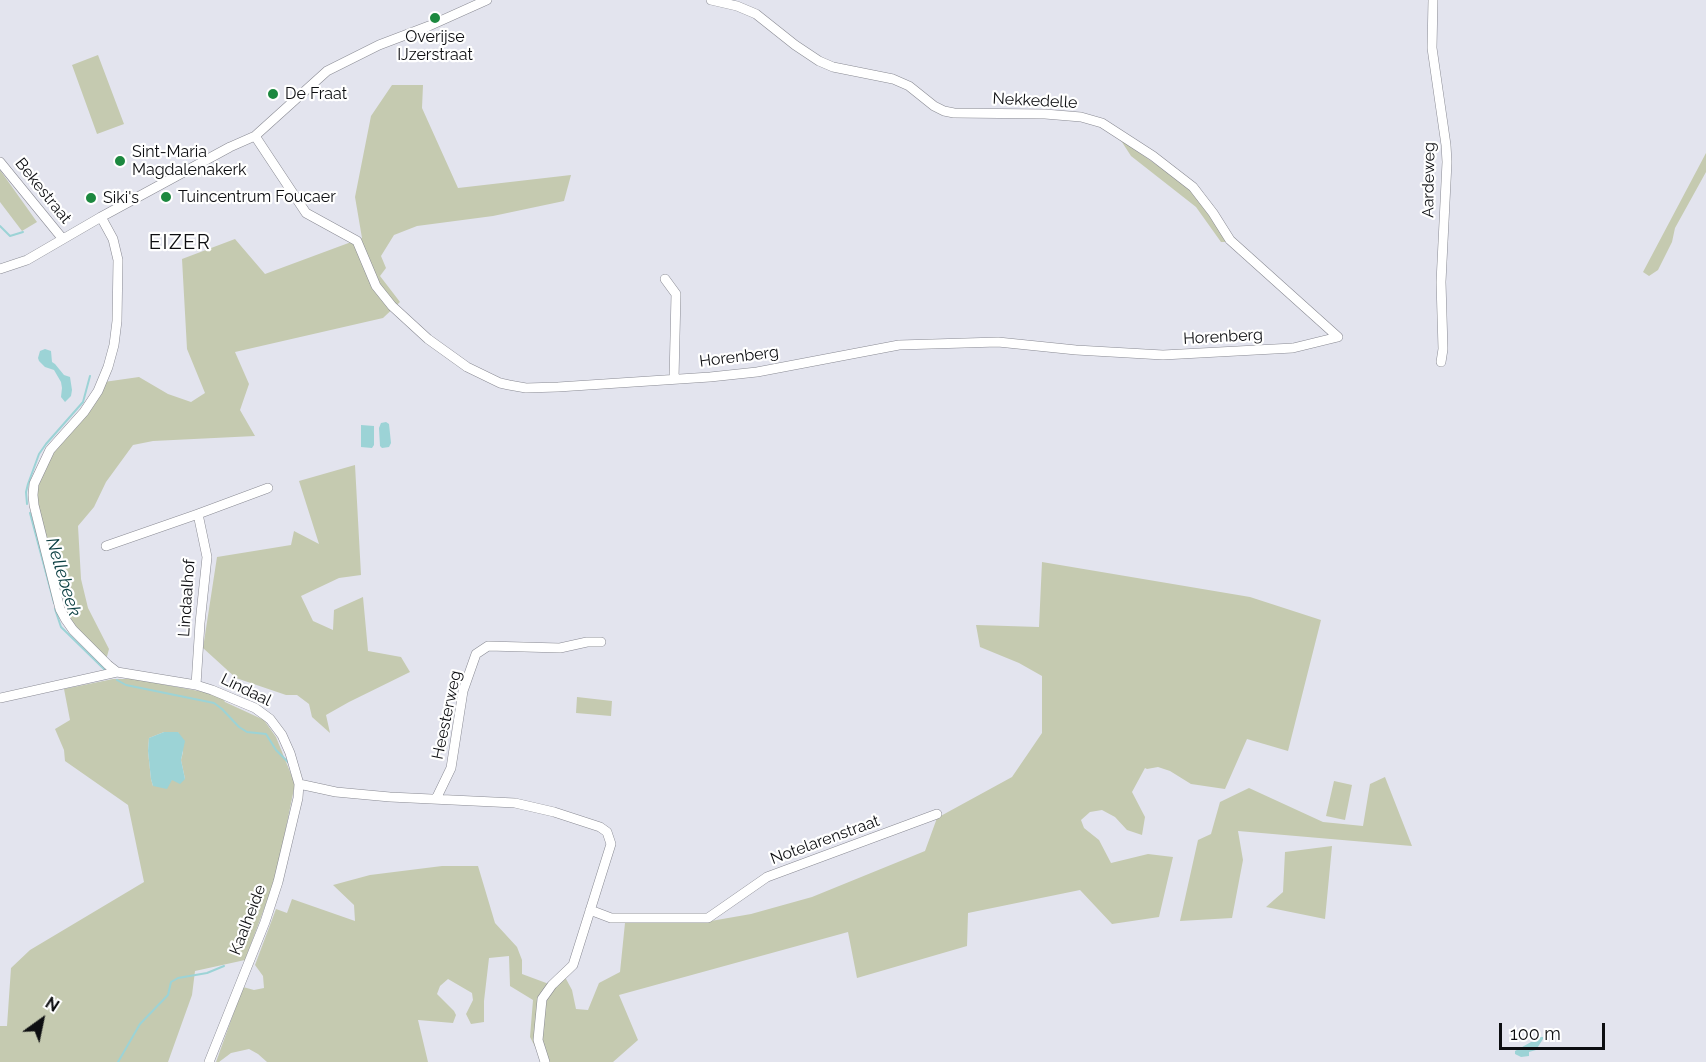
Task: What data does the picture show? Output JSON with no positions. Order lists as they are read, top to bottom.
{
  "streets": {
    "street": [
      "Nekkedelle",
      "Aardeweg",
      "Bekestraat",
      "Horenberg",
      "Lindaalhof",
      "Lindaal",
      "Heesterweg",
      "Notelarenstraat",
      "Kaalheide"
    ]
  },
  "crossings": [
    ["Nekkedelle", "Horenberg"],
    ["Lindaalhof", "Lindaal"],
    ["Lindaal", "Kaalheide"]
  ],
  "districts": ["EIZER"],
  "water": ["Nellebeek"],
  "places": [
    "Overijse IJzerstraat",
    "De Fraat",
    "Sint-Maria Magdalenakerk",
    "Tuincentrum Foucaer",
    "Siki's"
  ],
  "scale_bar": "100 m",
  "north": "top right"
}
